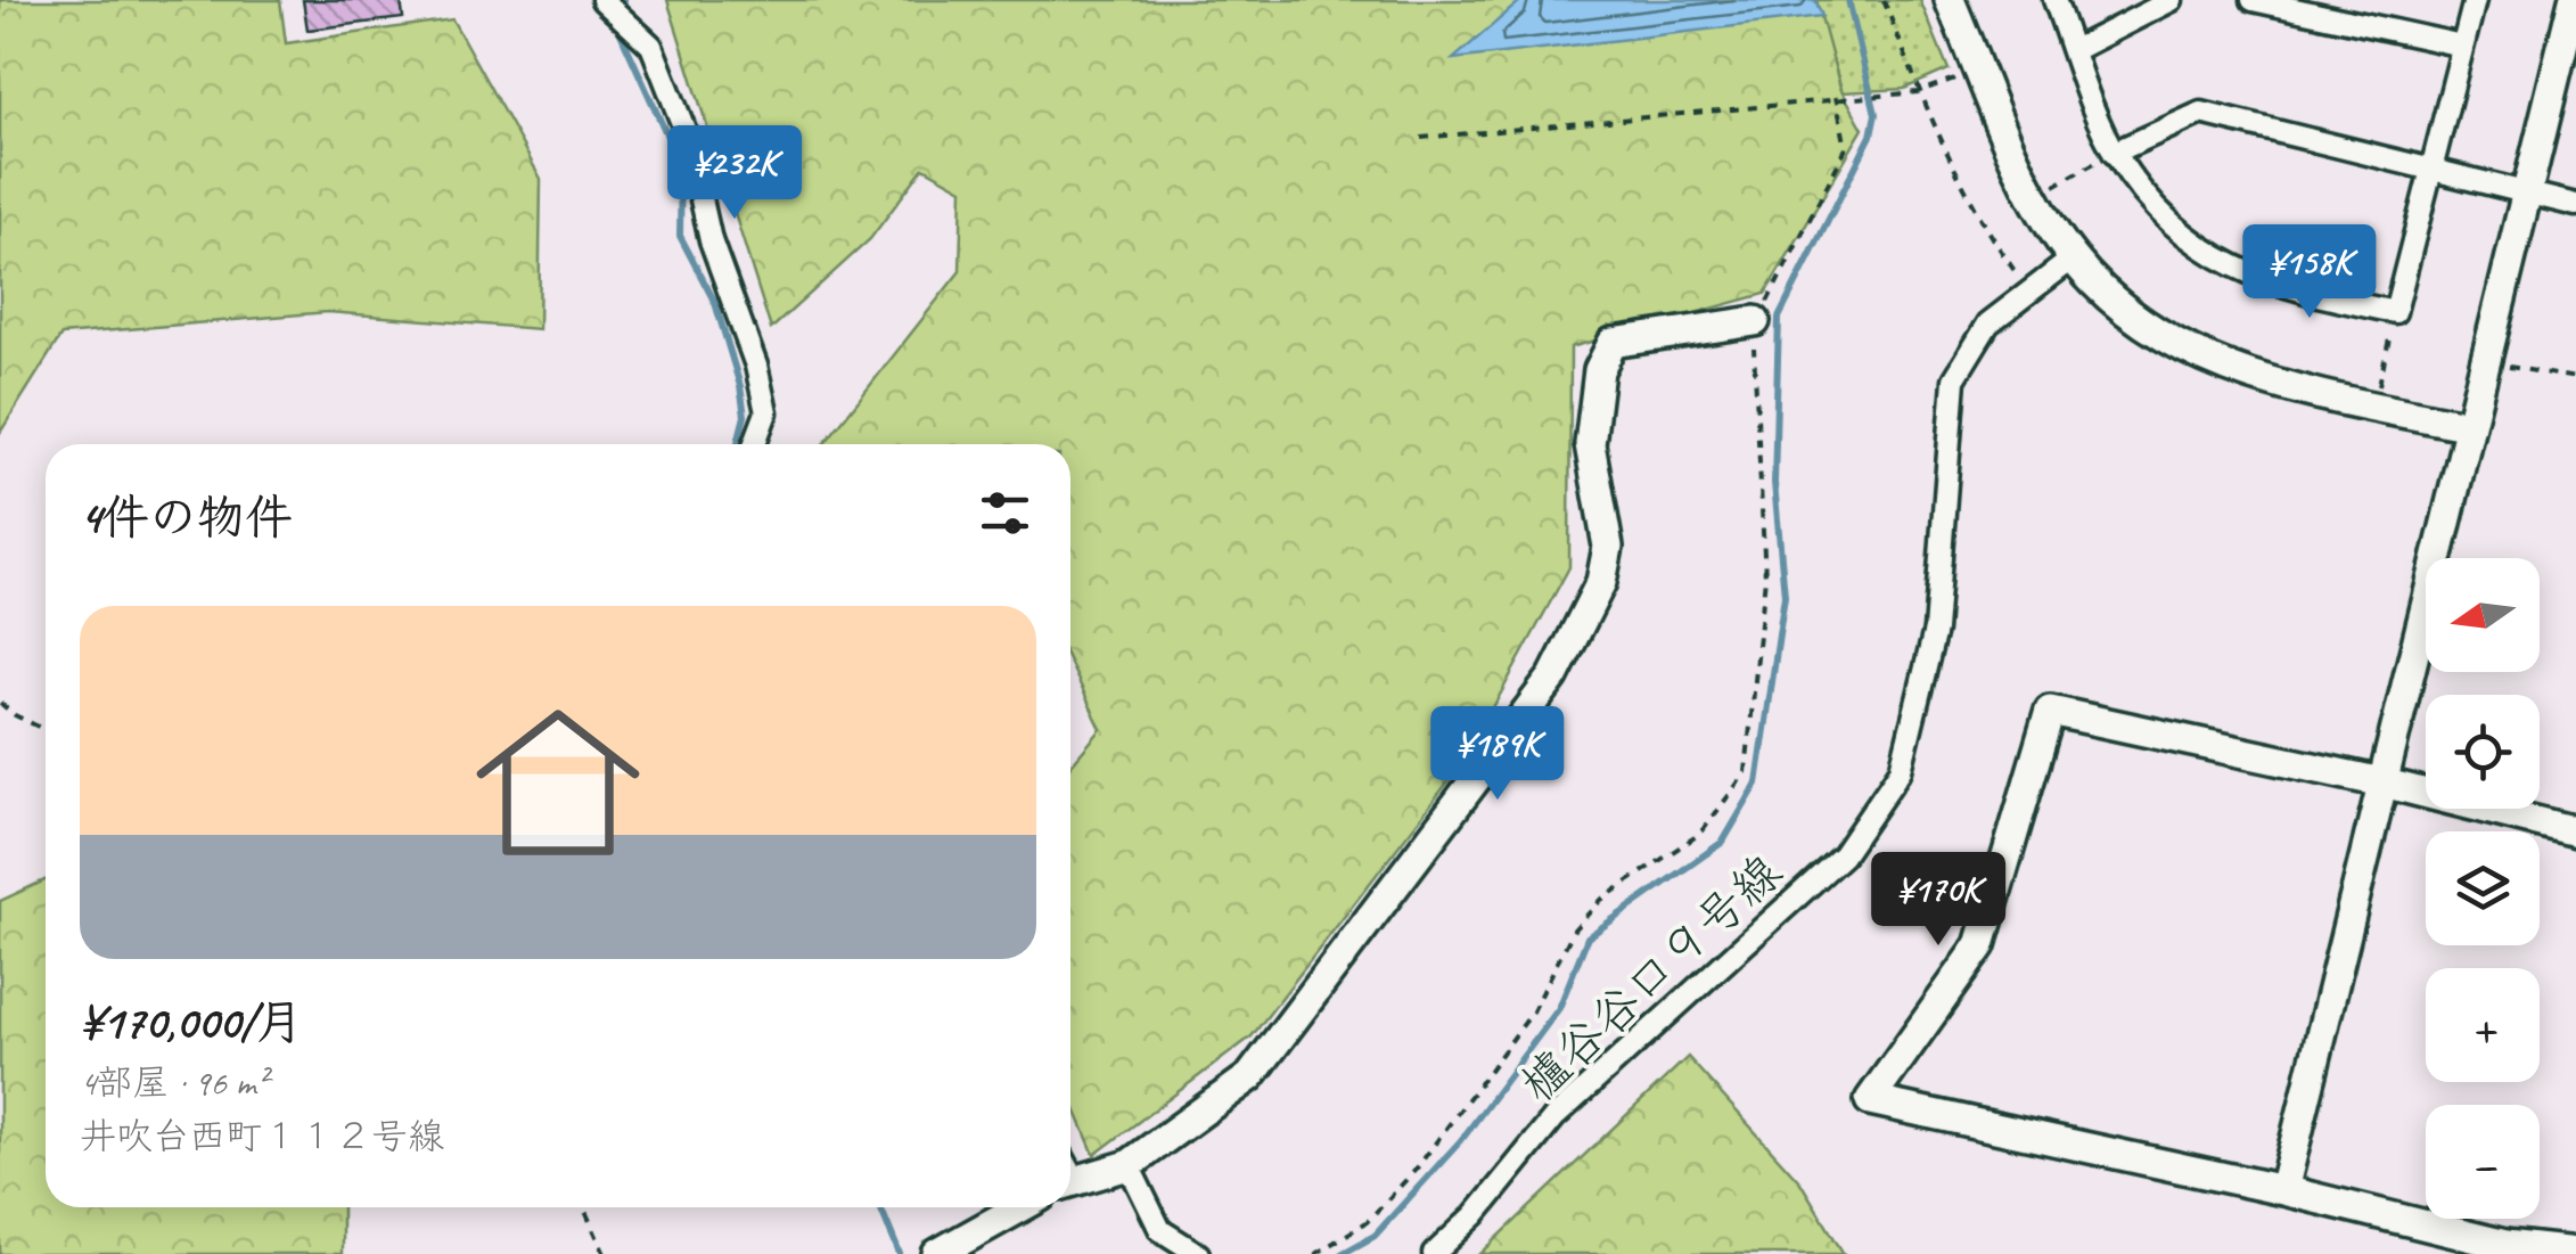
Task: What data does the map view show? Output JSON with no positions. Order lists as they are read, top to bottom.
{
  "streets": {
    "street": ["櫨谷谷口９号線"]
  },
  "north": "left",
  "page": {
    "price": [
      "¥232K",
      "¥158K",
      "¥189K",
      "¥170K"
    ],
    "heading": "4件の物件",
    "map_buttons": ["+", "−"],
    "list": [
      {
        "name": "¥170,000/月",
        "note": "4部屋 · 96 m² · 井吹台西町１１２号線"
      }
    ]
  }
}
